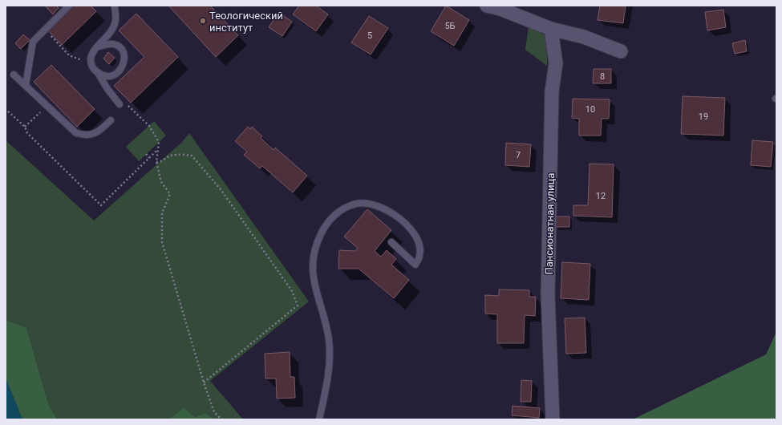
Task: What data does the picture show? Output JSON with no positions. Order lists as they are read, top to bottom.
{
  "streets": {
    "street": ["Пансионатная улица"]
  },
  "places": ["Теологический институт"],
  "house_numbers": [
    "5Б",
    "5",
    "8",
    "10",
    "19",
    "7",
    "12"
  ]
}
